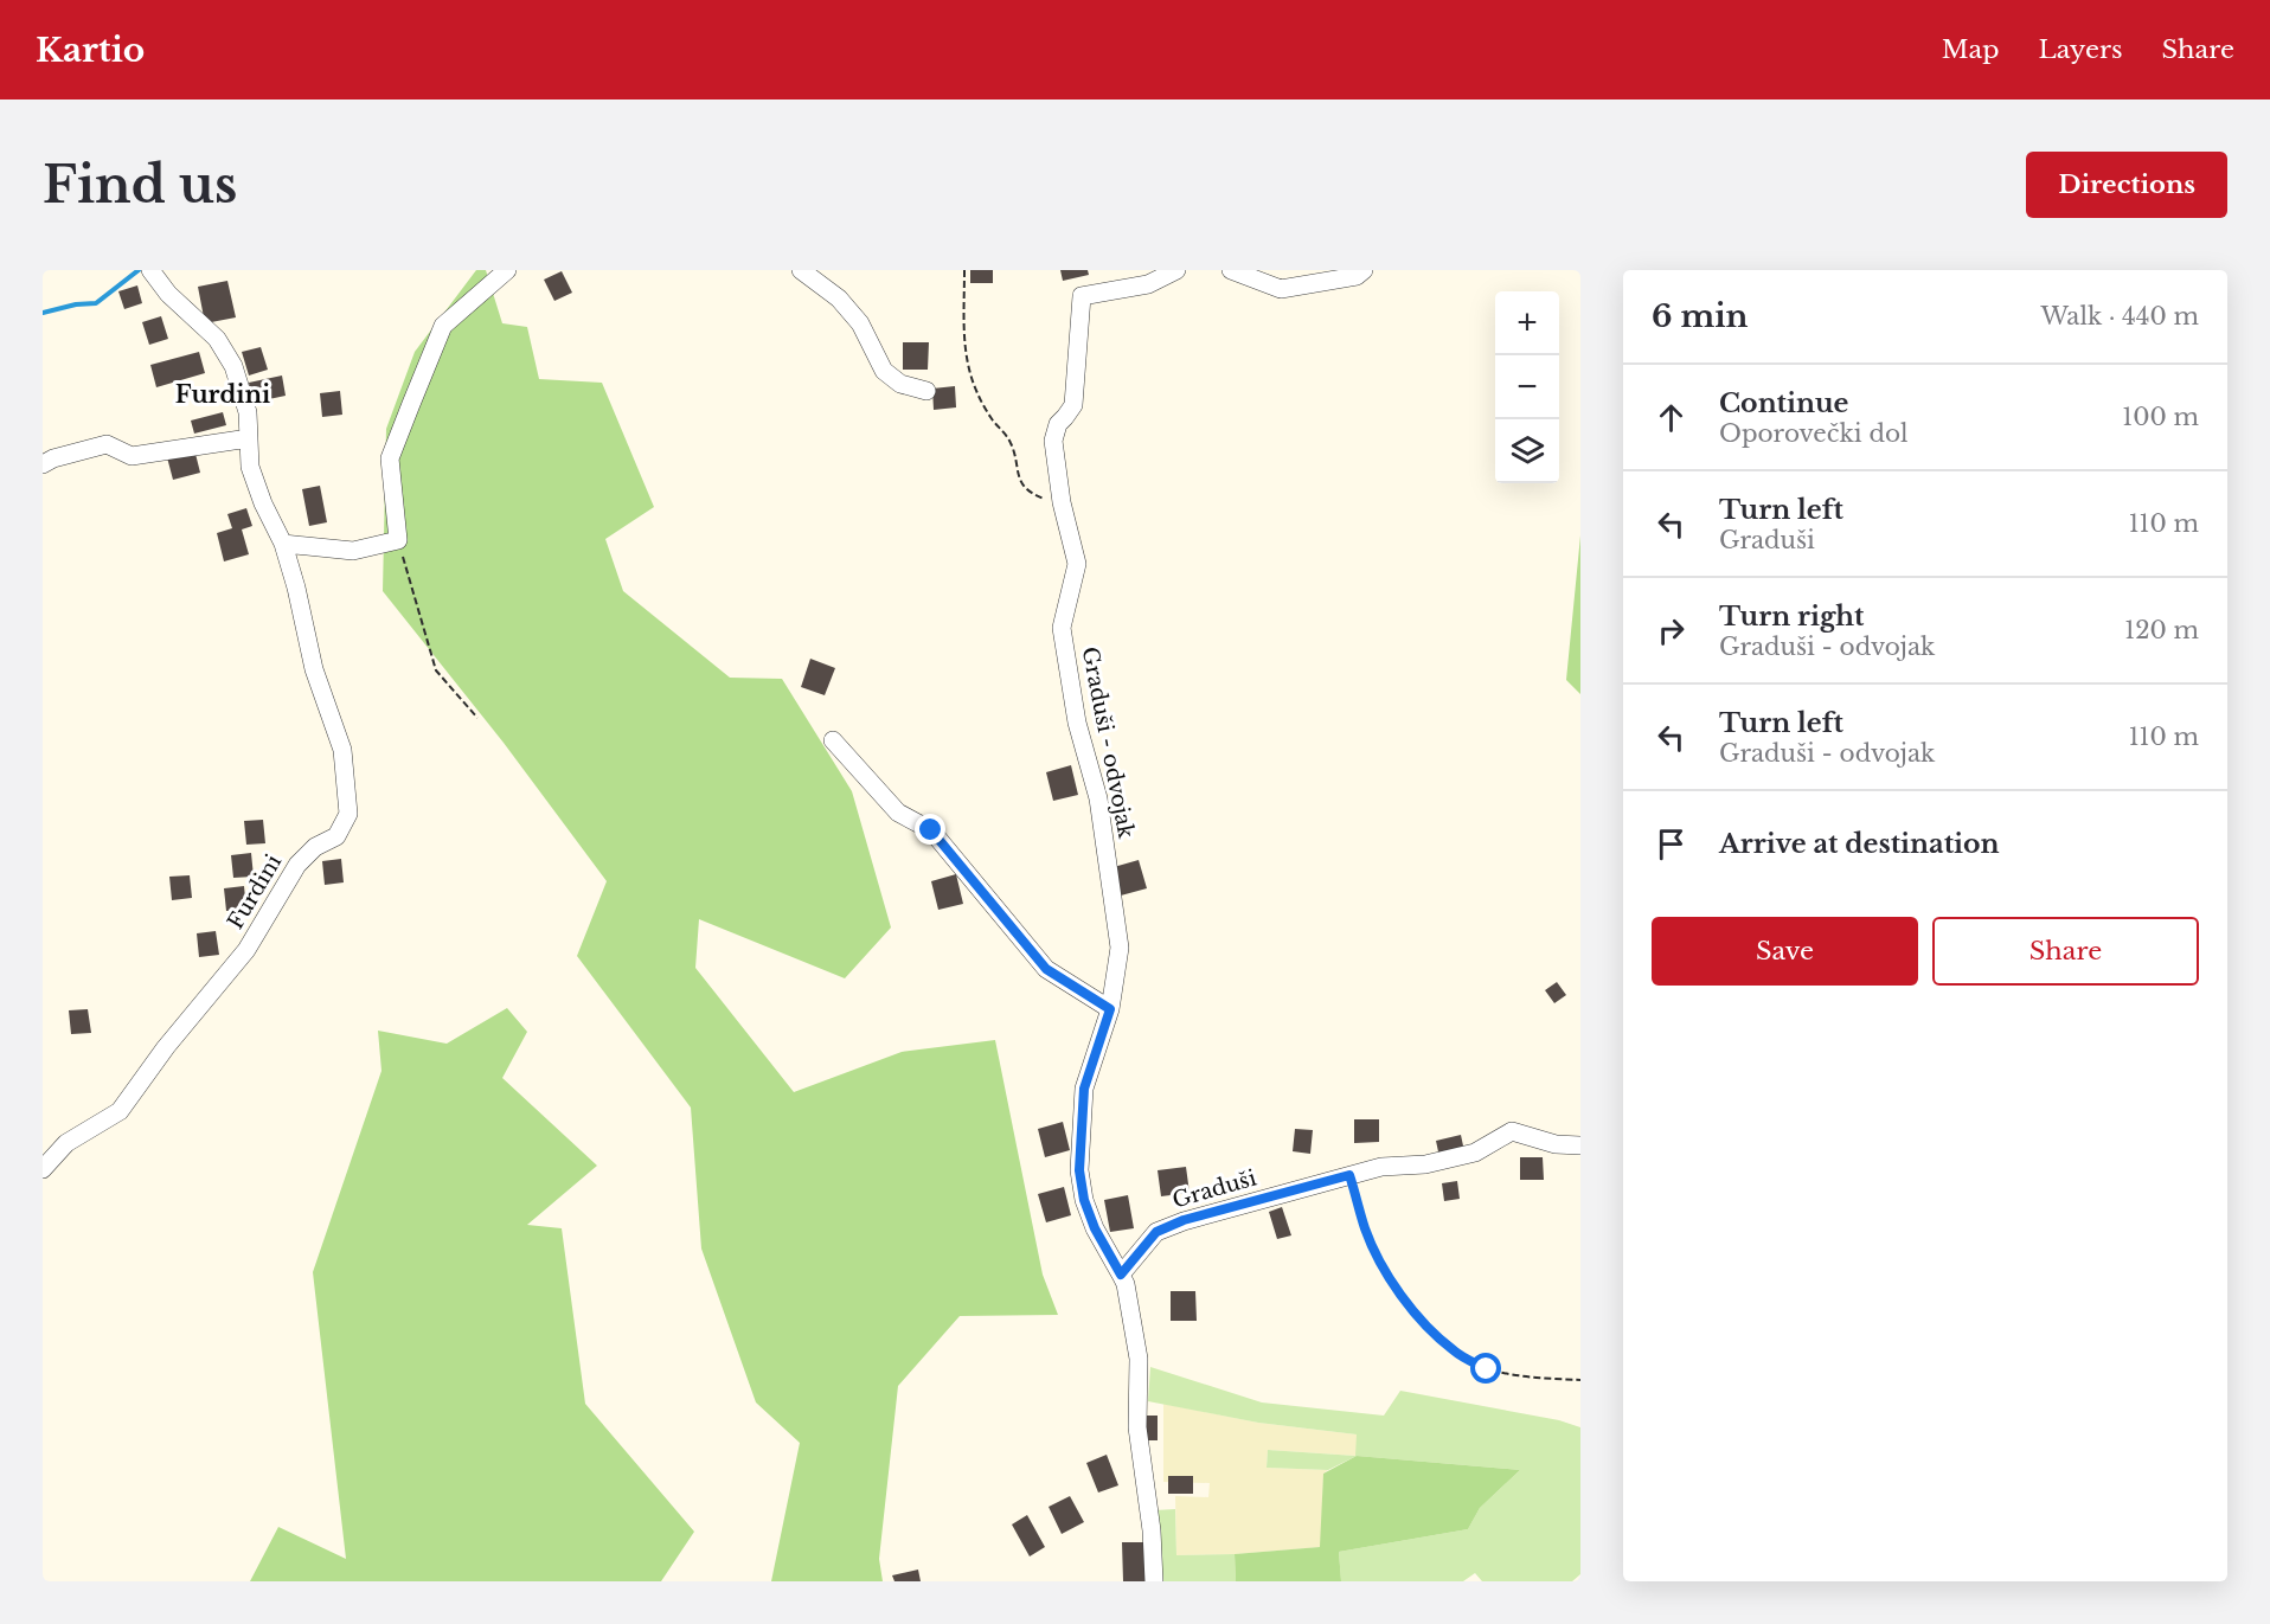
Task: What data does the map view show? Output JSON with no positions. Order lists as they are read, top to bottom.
{
  "streets": {
    "street": ["Graduši - odvojak", "Furdini", "Graduši"]
  },
  "crossings": [
    ["Graduši - odvojak", "Graduši"]
  ],
  "districts": ["Furdini"],
  "page": {
    "header": "Kartio",
    "nav": ["Map", "Layers", "Share"],
    "buttons": [
      "Directions",
      ["Save", "Share"]
    ],
    "title": "Find us",
    "heading": ["6 min", "Walk · 440 m"],
    "map_buttons": ["+", "−"],
    "list": [
      ["Continue", "Oporovečki dol", "100 m"],
      ["Turn left", "Graduši", "110 m"],
      ["Turn right", "Graduši - odvojak", "120 m"],
      ["Turn left", "Graduši - odvojak", "110 m"],
      "Arrive at destination"
    ]
  }
}
